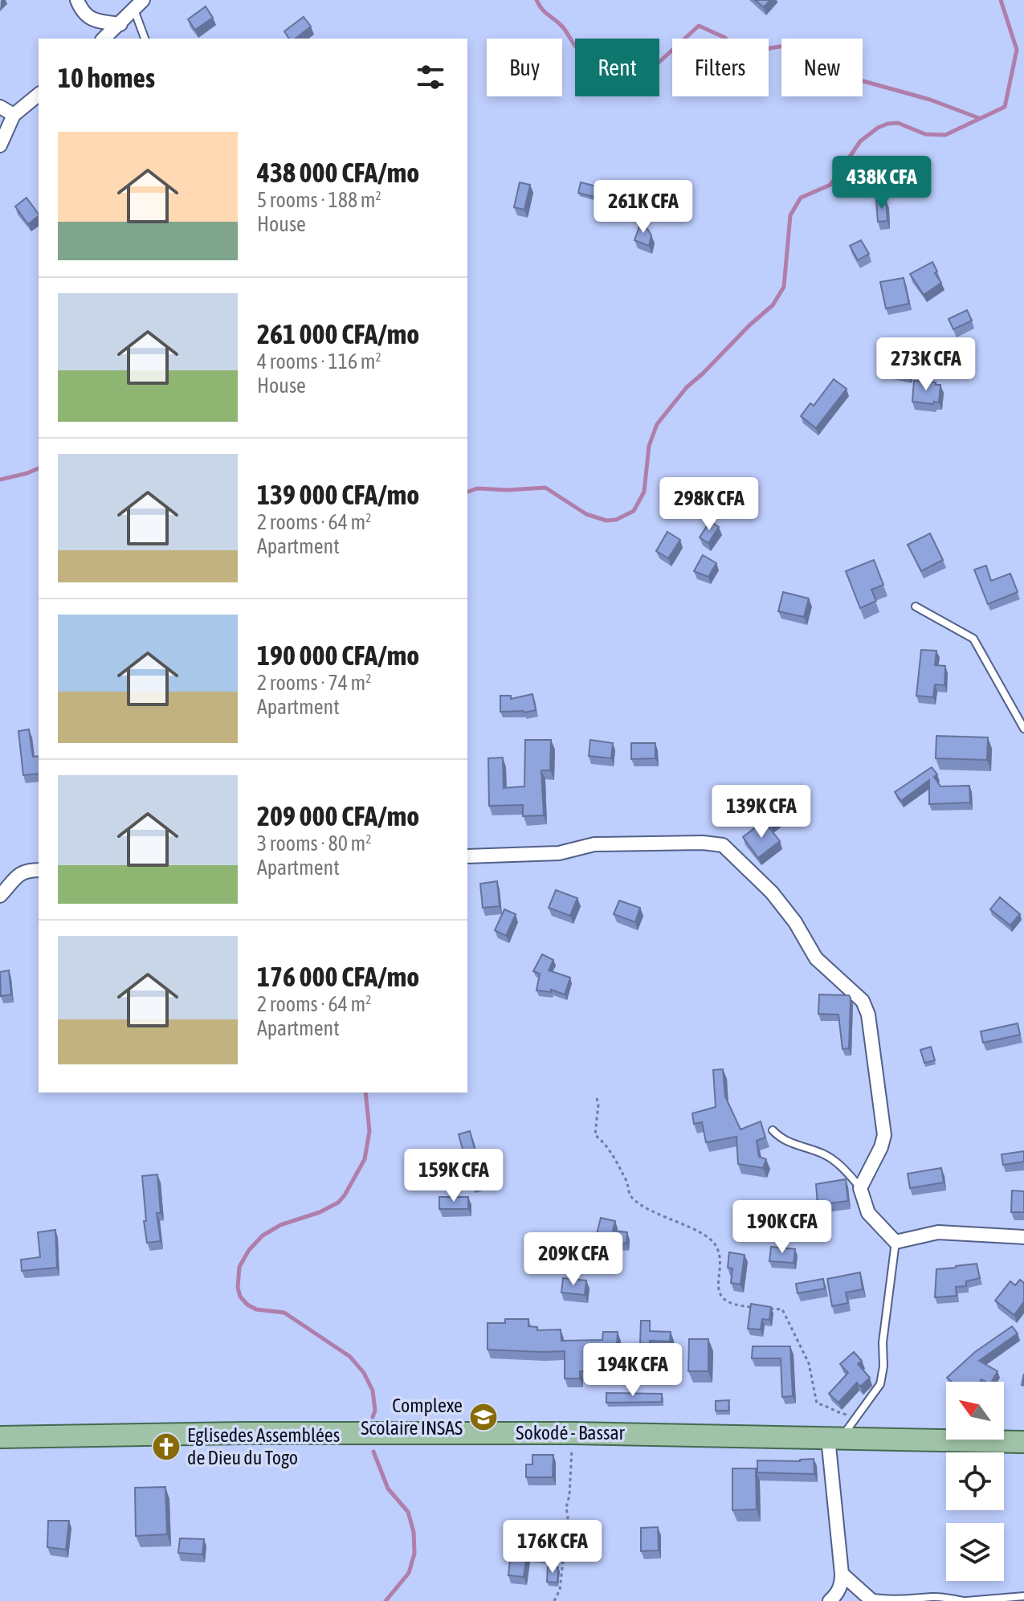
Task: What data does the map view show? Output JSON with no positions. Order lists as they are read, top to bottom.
{
  "streets": {
    "main road": ["Sokodé - Bassar"]
  },
  "places": {
    "school or university": ["Complexe Scolaire INSAS"],
    "church": ["Eglisedes Assemblées de Dieu du Togo"]
  },
  "north": "top left",
  "page": {
    "chip": [
      "Buy",
      "Rent",
      "Filters",
      "New"
    ],
    "heading": "10 homes",
    "list": [
      {
        "name": "438 000 CFA/mo",
        "note": "5 rooms · 188 m² · House"
      },
      {
        "name": "261 000 CFA/mo",
        "note": "4 rooms · 116 m² · House"
      },
      {
        "name": "139 000 CFA/mo",
        "note": "2 rooms · 64 m² · Apartment"
      },
      {
        "name": "190 000 CFA/mo",
        "note": "2 rooms · 74 m² · Apartment"
      },
      {
        "name": "209 000 CFA/mo",
        "note": "3 rooms · 80 m² · Apartment"
      },
      {
        "name": "176 000 CFA/mo",
        "note": "2 rooms · 64 m² · Apartment"
      }
    ],
    "price": [
      "438K CFA",
      "261K CFA",
      "273K CFA",
      "298K CFA",
      "139K CFA",
      "159K CFA",
      "190K CFA",
      "209K CFA",
      "194K CFA",
      "176K CFA"
    ]
  }
}
